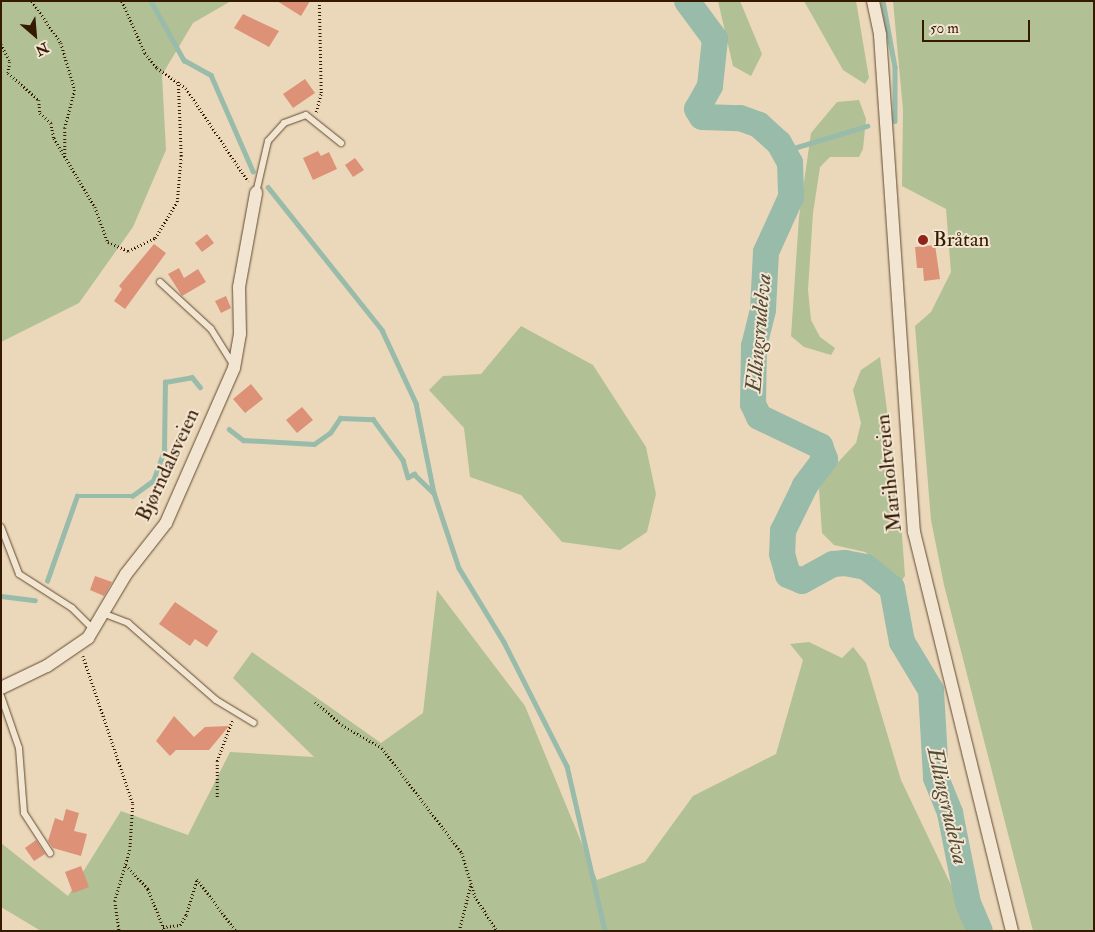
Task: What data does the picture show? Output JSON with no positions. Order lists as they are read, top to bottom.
{
  "streets": {
    "street": ["Bjørndalsveien", "Mariholtveien"]
  },
  "water": ["Ellingsrudelva"],
  "places": ["Bråtan"],
  "scale_bar": "50 m",
  "north": "bottom right"
}
